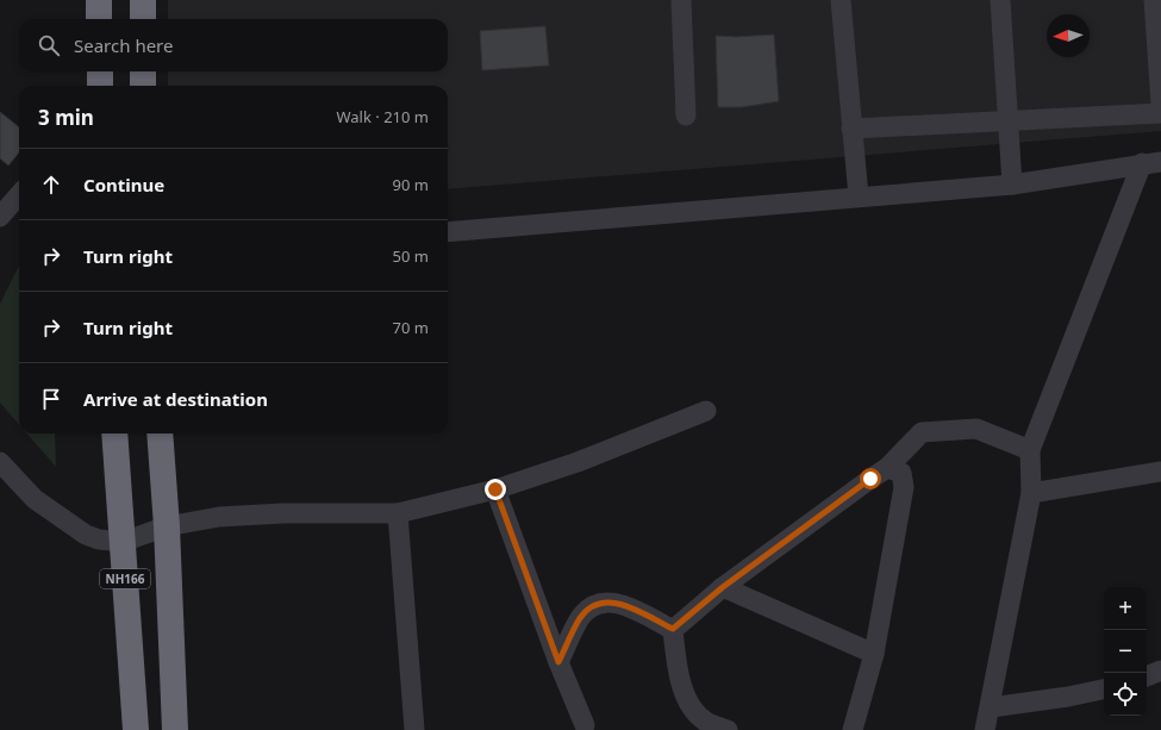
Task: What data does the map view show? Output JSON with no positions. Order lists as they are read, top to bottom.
{
  "streets": {
    "highway": ["NH166"]
  },
  "north": "left",
  "page": {
    "search": "Search here",
    "heading": ["3 min", "Walk · 210 m"],
    "list": [
      ["Continue", "90 m"],
      ["Turn right", "50 m"],
      ["Turn right", "70 m"],
      "Arrive at destination"
    ],
    "map_buttons": ["+", "−"]
  }
}
